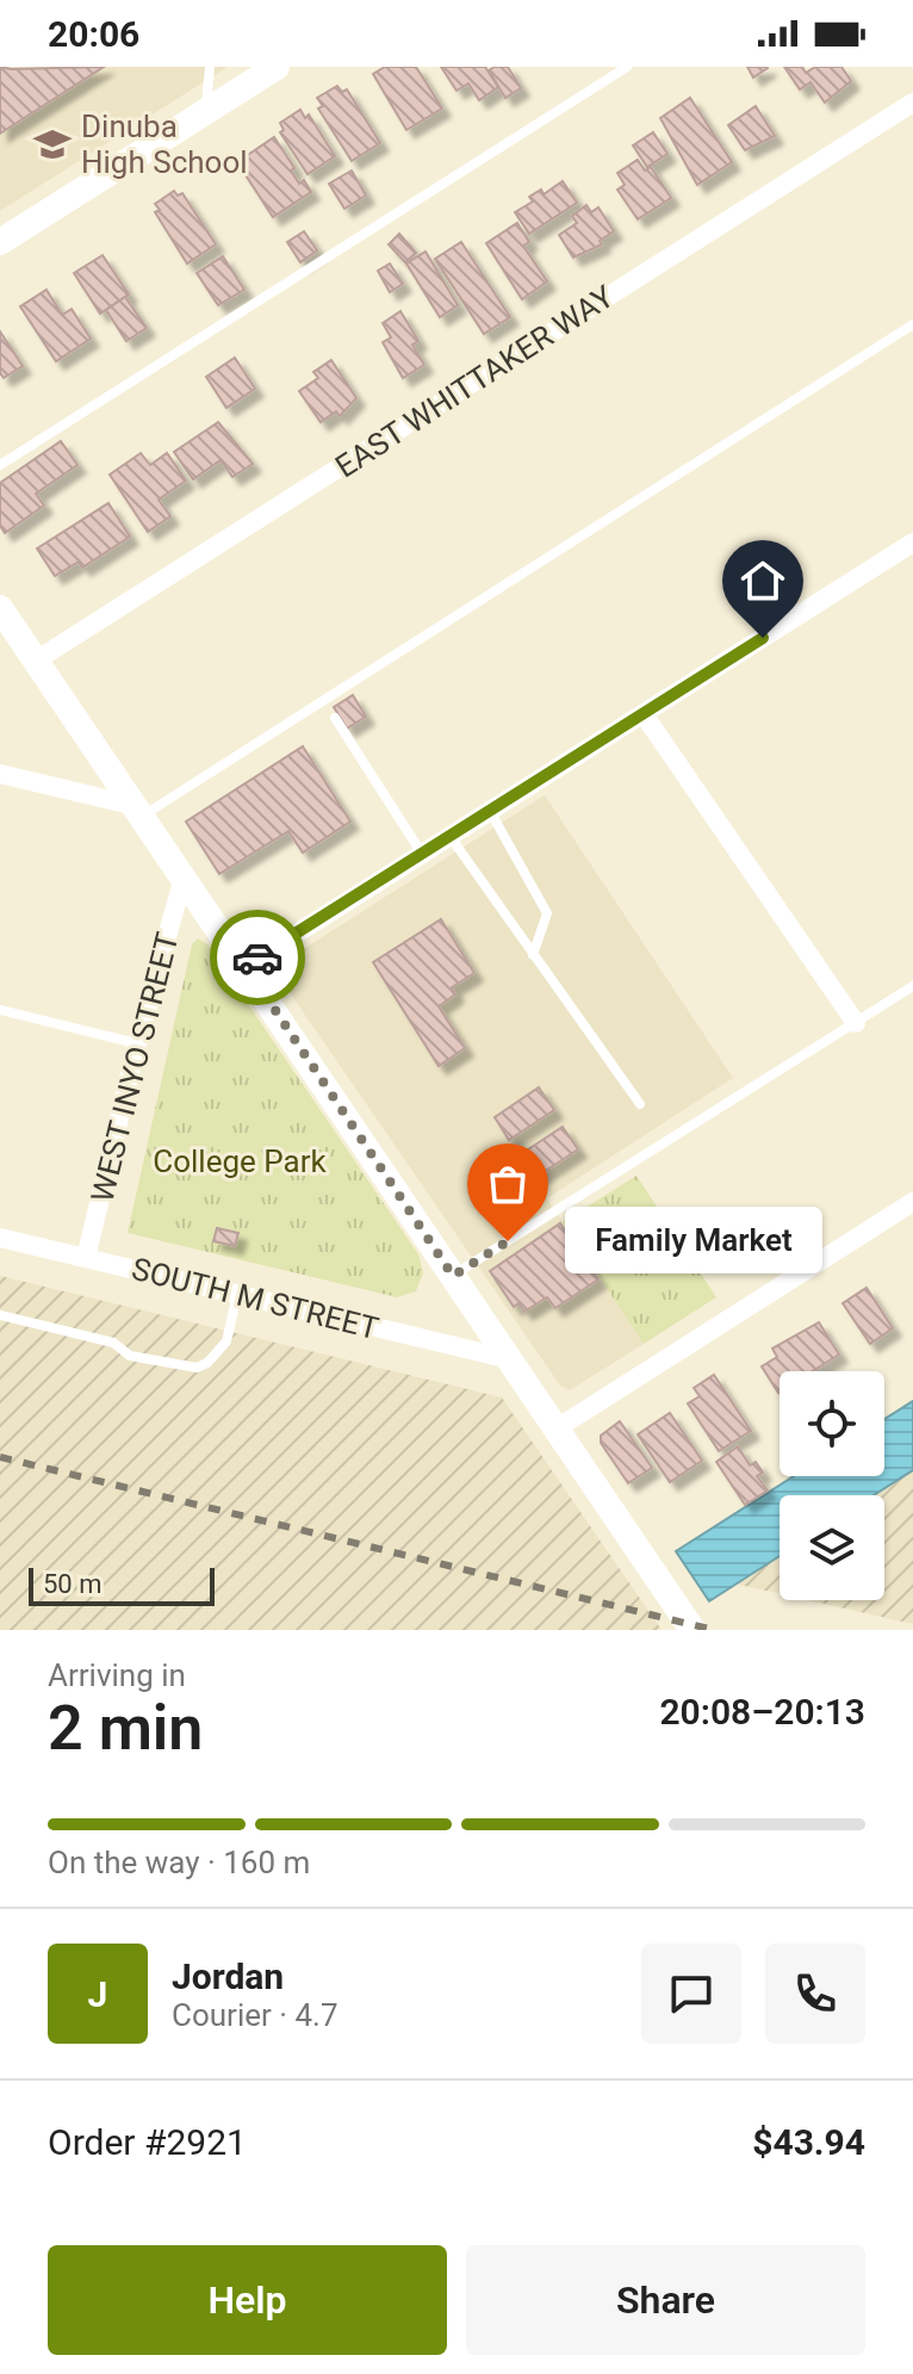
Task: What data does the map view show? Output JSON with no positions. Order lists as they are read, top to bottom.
{
  "streets": {
    "street": ["EAST WHITTAKER WAY", "WEST INYO STREET", "SOUTH M STREET"]
  },
  "crossings": [
    ["WEST INYO STREET", "SOUTH M STREET"]
  ],
  "parks": ["College Park"],
  "places": {
    "school or university": ["Dinuba High School"],
    "other": ["Family Market"]
  },
  "scale_bar": "50 m",
  "page": {
    "status": "20:06",
    "bubble": "Family Market",
    "scale": "50 m",
    "heading": ["2 min", "Arriving in", "20:08–20:13"],
    "panel": [
      "Jordan",
      "Courier · 4.7",
      "Order #2921",
      "$43.94"
    ],
    "bar": "On the way · 160 m",
    "round": "J",
    "buttons": ["Help", "Share"]
  }
}
